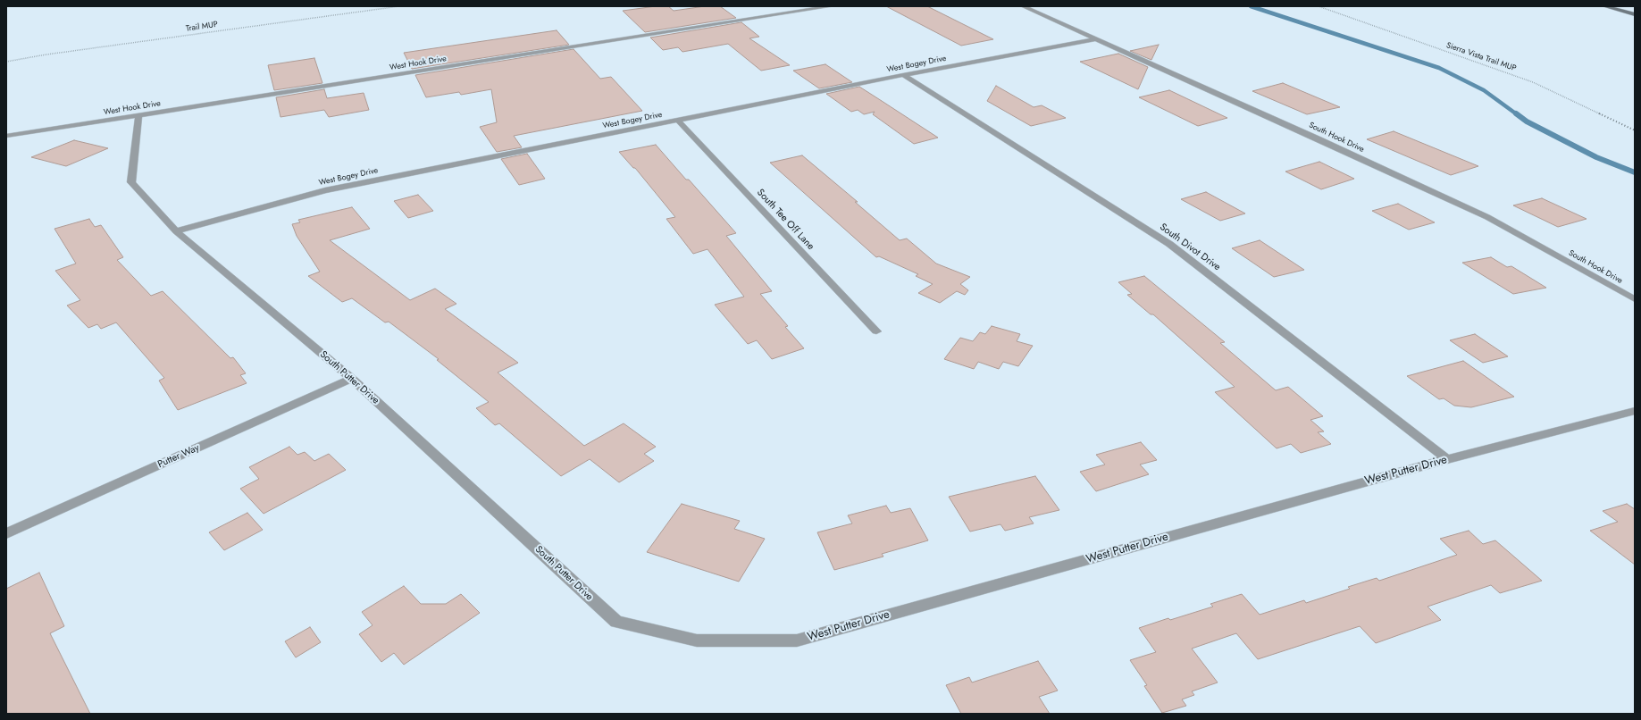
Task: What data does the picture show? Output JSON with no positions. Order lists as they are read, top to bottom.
{
  "streets": {
    "street": [
      "West Hook Drive",
      "West Bogey Drive",
      "South Hook Drive",
      "South Tee Off Lane",
      "South Divot Drive",
      "South Putter Drive",
      "Putter Way",
      "West Putter Drive"
    ],
    "path": ["Trail MUP", "Sierra Vista Trail MUP"]
  },
  "crossings": [
    ["West Hook Drive", "South Putter Drive"],
    ["West Bogey Drive", "South Hook Drive"],
    ["West Bogey Drive", "South Tee Off Lane"],
    ["West Bogey Drive", "South Divot Drive"],
    ["West Bogey Drive", "South Putter Drive"],
    ["South Divot Drive", "West Putter Drive"],
    ["South Putter Drive", "Putter Way"],
    ["South Putter Drive", "West Putter Drive"]
  ]
}
